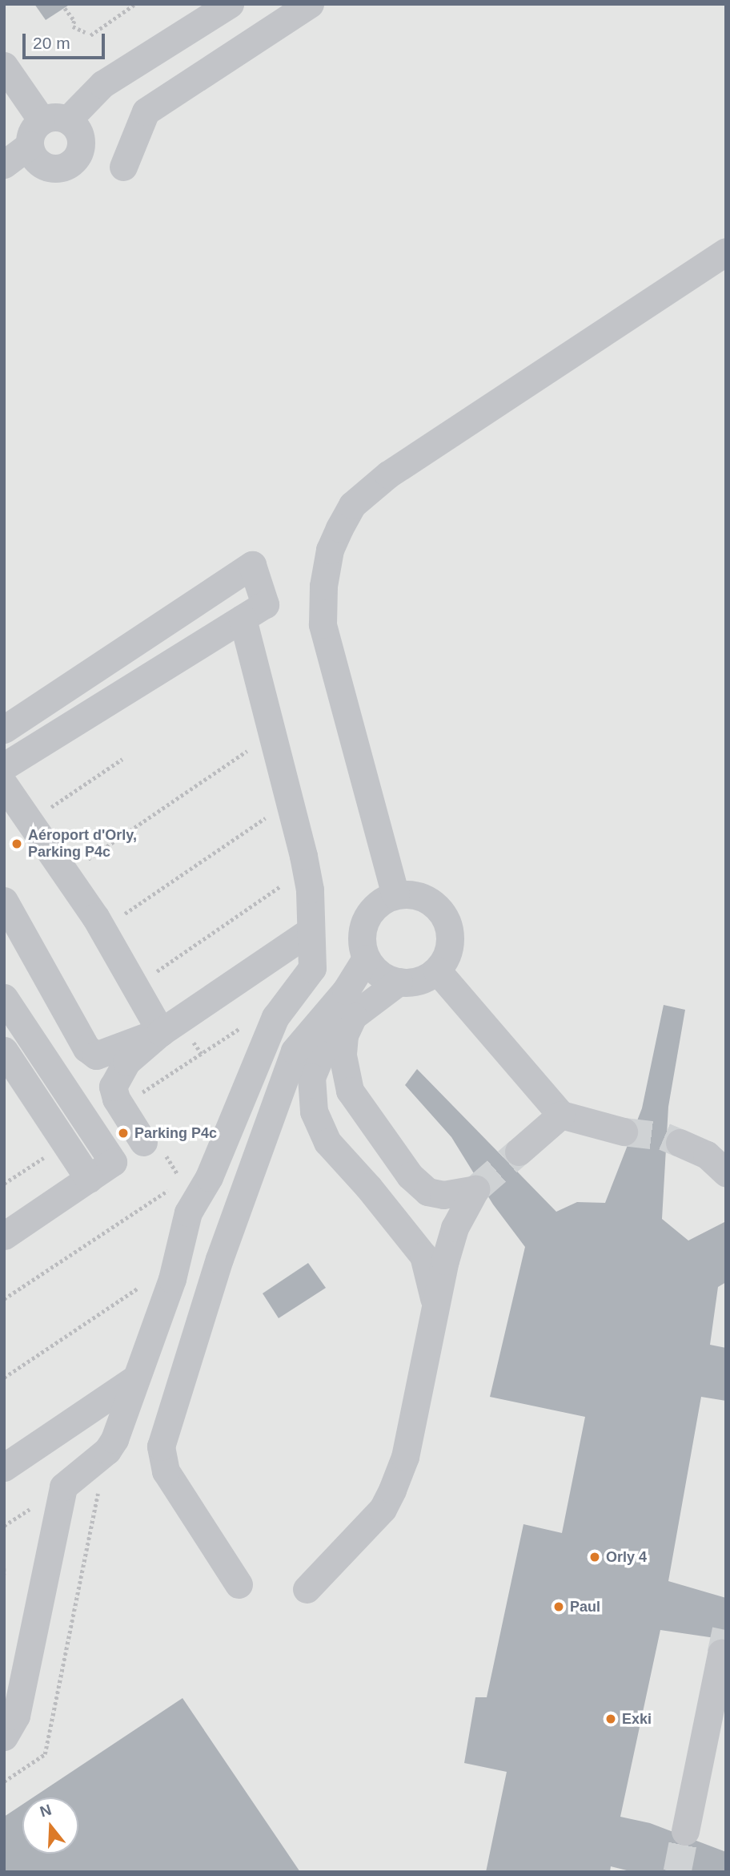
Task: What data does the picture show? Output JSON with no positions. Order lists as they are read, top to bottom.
{
  "places": [
    "Aéroport d'Orly, Parking P4c",
    "Parking P4c",
    "Orly 4",
    "Paul",
    "Exki"
  ],
  "scale_bar": "20 m",
  "north": "top"
}
